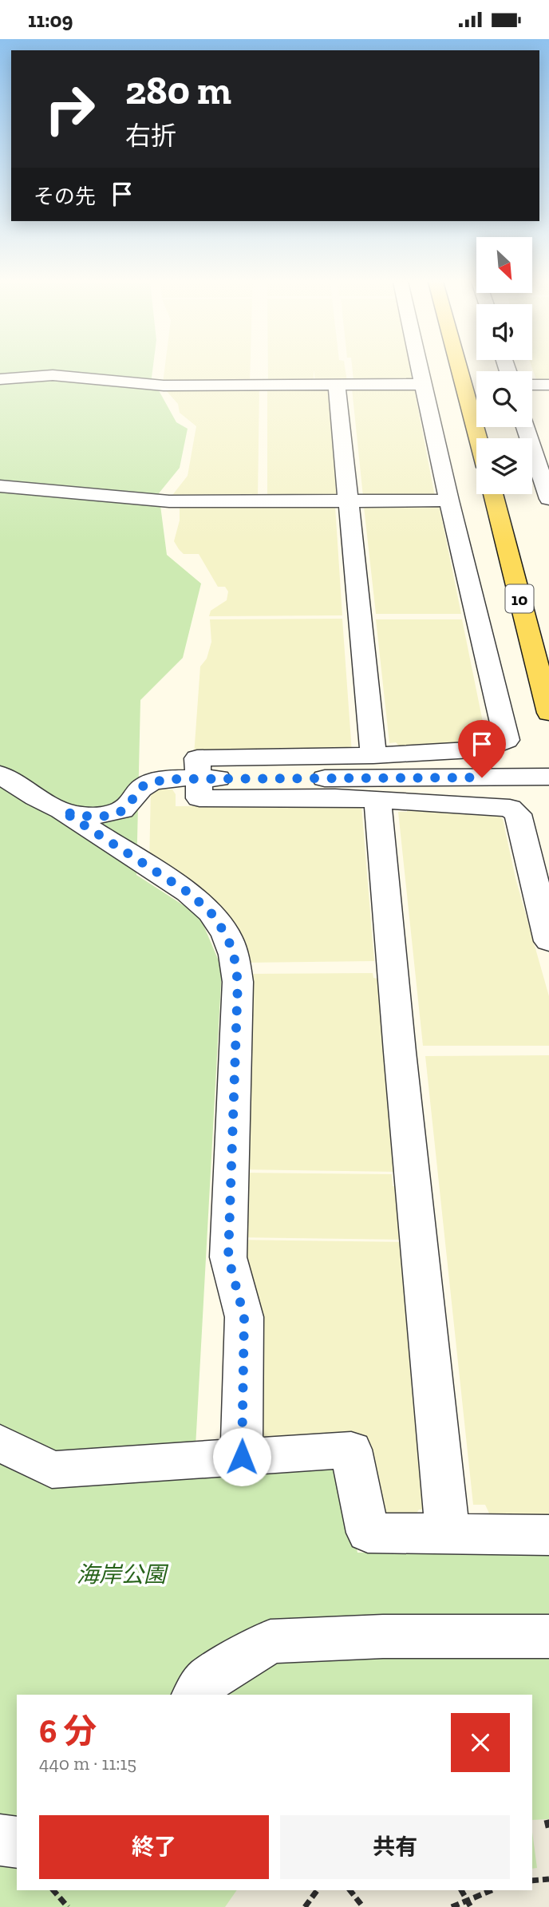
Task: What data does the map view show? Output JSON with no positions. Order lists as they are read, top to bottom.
{
  "streets": {
    "main road": ["10"]
  },
  "parks": ["海岸公園"],
  "north": "bottom right",
  "page": {
    "status": "11:09",
    "turn": ["280 m", "右折"],
    "then": "その先",
    "heading": ["6 分", "440 m · 11:15"],
    "buttons": ["終了", "共有"]
  }
}
